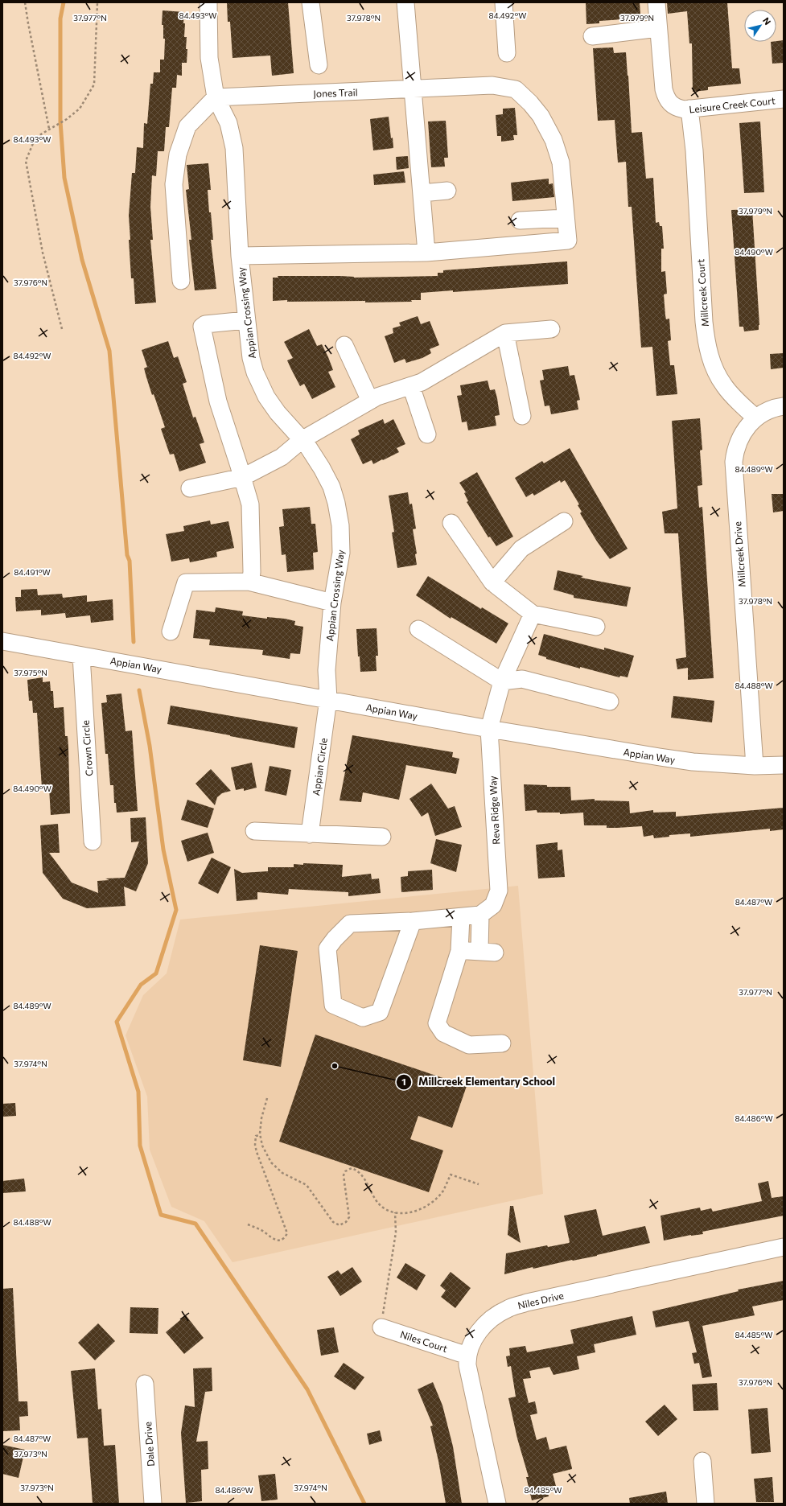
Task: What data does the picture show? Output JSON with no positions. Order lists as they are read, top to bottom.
{
  "streets": {
    "street": [
      "Jones Trail",
      "Leisure Creek Court",
      "Millcreek Court",
      "Appian Crossing Way",
      "Millcreek Drive",
      "Appian Way",
      "Crown Circle",
      "Appian Circle",
      "Reva Ridge Way",
      "Niles Drive",
      "Niles Court",
      "Dale Drive"
    ]
  },
  "crossings": [
    ["Jones Trail", "Appian Crossing Way"],
    ["Leisure Creek Court", "Millcreek Court"],
    ["Millcreek Court", "Millcreek Drive"],
    ["Appian Crossing Way", "Appian Way"],
    ["Appian Crossing Way", "Appian Circle"],
    ["Millcreek Drive", "Appian Way"],
    ["Appian Way", "Crown Circle"],
    ["Appian Way", "Appian Circle"],
    ["Appian Way", "Reva Ridge Way"],
    ["Niles Drive", "Niles Court"]
  ],
  "places": ["Millcreek Elementary School"],
  "north": "top right",
  "coordinates": [
    "84.493°W",
    "84.492°W",
    "37.977°N",
    "37.978°N",
    "37.979°N",
    "84.490°W",
    "37.976°N",
    "84.489°W",
    "84.491°W",
    "37.975°N",
    "84.488°W",
    "84.487°W",
    "37.974°N",
    "84.486°W",
    "84.485°W",
    "37.973°N"
  ]
}
